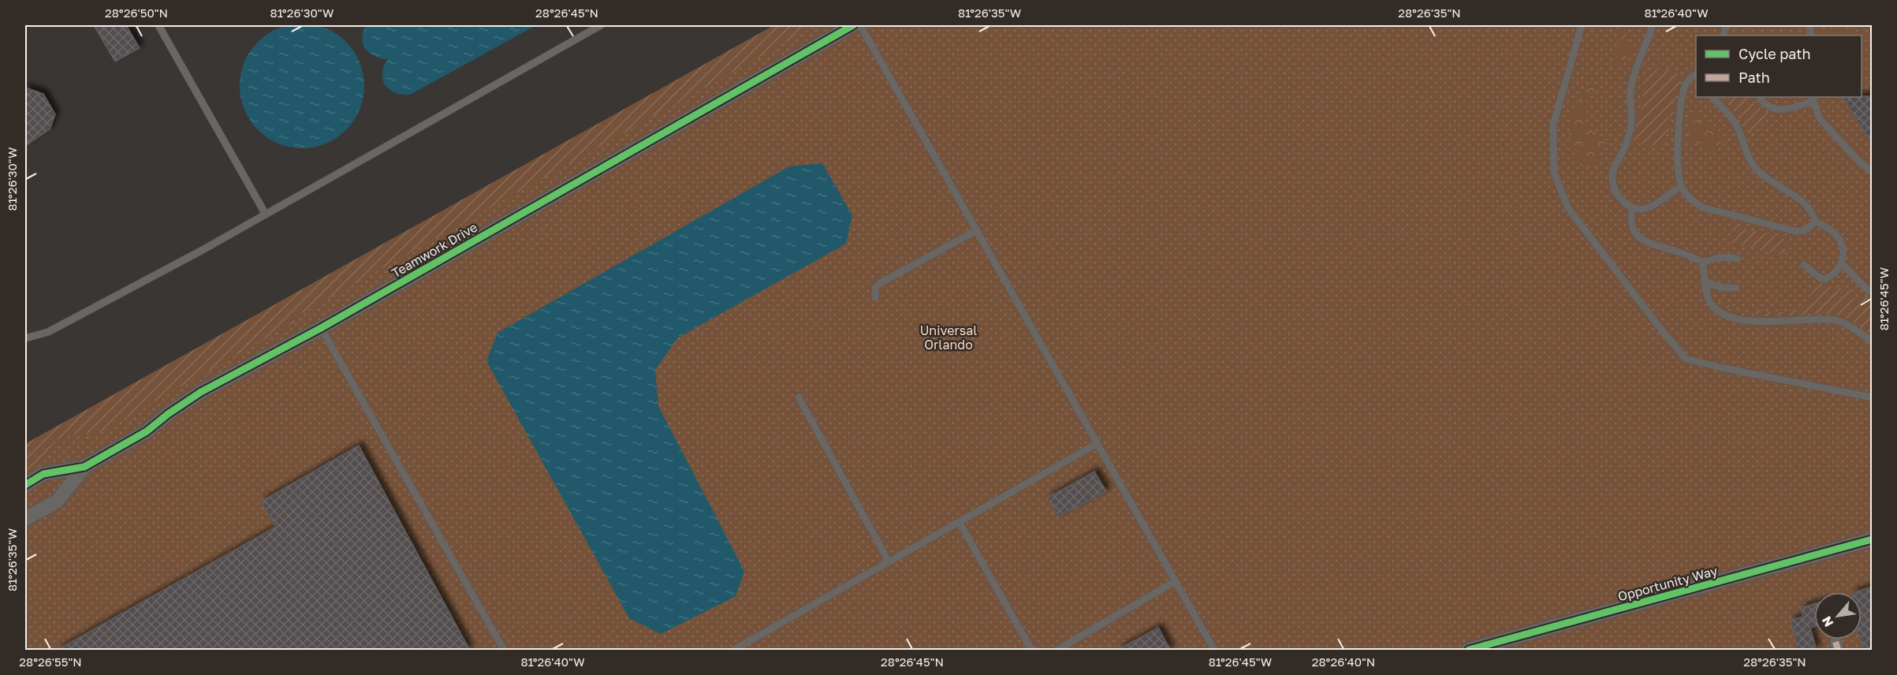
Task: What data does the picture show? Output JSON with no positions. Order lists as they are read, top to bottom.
{
  "streets": {
    "street": ["Teamwork Drive", "Opportunity Way"]
  },
  "parks": ["Universal Orlando"],
  "legend": ["Cycle path", "Path"],
  "north": "bottom left",
  "coordinates": [
    "28°26'50\"N",
    "81°26'30\"W",
    "28°26'45\"N",
    "81°26'35\"W",
    "28°26'35\"N",
    "81°26'40\"W",
    "81°26'45\"W",
    "28°26'55\"N",
    "28°26'40\"N"
  ]
}
